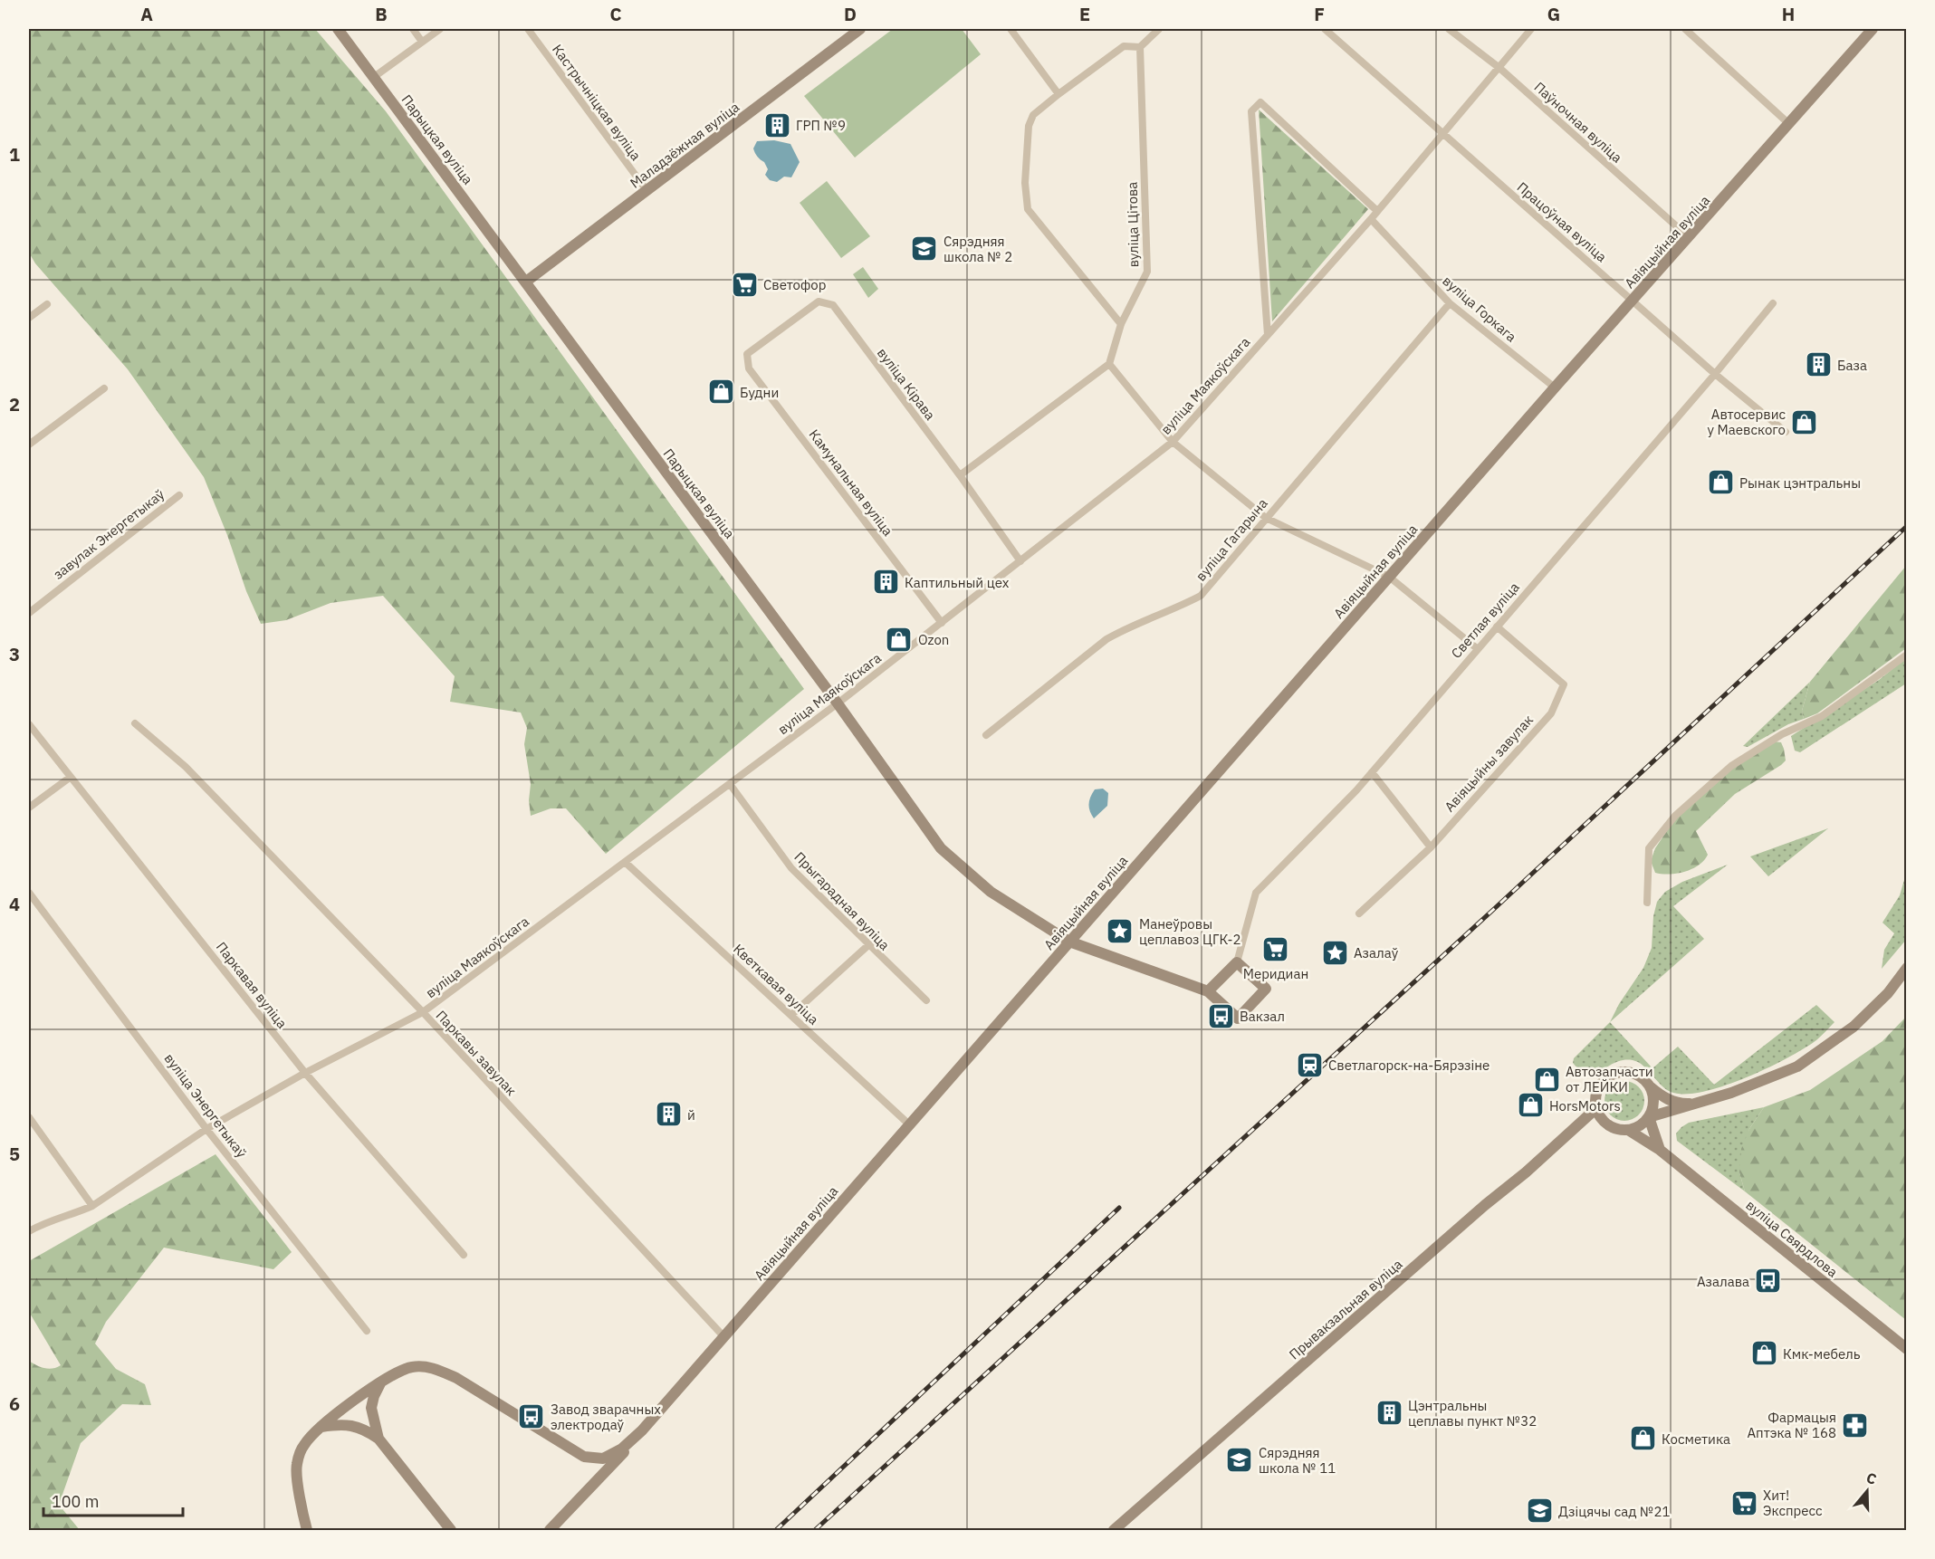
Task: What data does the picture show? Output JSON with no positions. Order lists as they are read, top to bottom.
{
  "streets": {
    "street": [
      "Кастрычніцкая вуліца",
      "Паўночная вуліца",
      "Парыцкая вуліца",
      "Маладзёжная вуліца",
      "Працоўная вуліца",
      "вуліца Цітова",
      "Авіяцыйная вуліца",
      "вуліца Горкага",
      "вуліца Кірава",
      "вуліца Маякоўскага",
      "Камунальная вуліца",
      "завулак Энергетыкаў",
      "вуліца Гагарына",
      "Светлая вуліца",
      "Авіяцыйны завулак",
      "Прыгарадная вуліца",
      "Кветкавая вуліца",
      "Паркавая вуліца",
      "Паркавы завулак",
      "вуліца Энергетыкаў",
      "вуліца Свярдлова",
      "Прывакзальная вуліца"
    ]
  },
  "crossings": [
    ["Кастрычніцкая вуліца", "Маладзёжная вуліца"],
    ["Паўночная вуліца", "Авіяцыйная вуліца"],
    ["Паўночная вуліца", "вуліца Маякоўскага"],
    ["Парыцкая вуліца", "Маладзёжная вуліца"],
    ["Парыцкая вуліца", "Авіяцыйная вуліца"],
    ["Парыцкая вуліца", "вуліца Маякоўскага"],
    ["Працоўная вуліца", "Авіяцыйная вуліца"],
    ["Працоўная вуліца", "вуліца Маякоўскага"],
    ["Працоўная вуліца", "Светлая вуліца"],
    ["Авіяцыйная вуліца", "вуліца Горкага"],
    ["Авіяцыйная вуліца", "Кветкавая вуліца"],
    ["Авіяцыйная вуліца", "Паркавы завулак"],
    ["вуліца Горкага", "вуліца Маякоўскага"],
    ["вуліца Горкага", "вуліца Гагарына"],
    ["вуліца Кірава", "вуліца Маякоўскага"],
    ["вуліца Кірава", "Камунальная вуліца"],
    ["вуліца Маякоўскага", "Камунальная вуліца"],
    ["вуліца Маякоўскага", "Прыгарадная вуліца"],
    ["вуліца Маякоўскага", "Кветкавая вуліца"],
    ["вуліца Маякоўскага", "Паркавая вуліца"],
    ["вуліца Маякоўскага", "Паркавы завулак"],
    ["вуліца Маякоўскага", "вуліца Энергетыкаў"],
    ["Светлая вуліца", "Авіяцыйны завулак"],
    ["вуліца Свярдлова", "Прывакзальная вуліца"]
  ],
  "places": {
    "building": [
      "ГРП №9",
      "База",
      "Каптильный цех",
      "й",
      "Цэнтральны цеплавы пункт №32"
    ],
    "school or university": ["Сярэдняя школа № 2", "Сярэдняя школа № 11", "Дзіцячы сад №21"],
    "supermarket": ["Светофор", "Меридиан", "Хит! Экспресс"],
    "shop": [
      "Будни",
      "Автосервис у Маевского",
      "Рынак цэнтральны",
      "Ozon",
      "Автозапчасти от ЛЕЙКИ",
      "HorsMotors",
      "Кмк-мебель",
      "Косметика"
    ],
    "place": ["Манеўровы цеплавоз ЦГК-2", "Азалаў"],
    "bus stop": ["Вакзал", "Азалава", "Завод зварачных электродаў"],
    "station": ["Светлагорск-на-Бярэзіне"],
    "pharmacy": ["Фармацыя Аптэка № 168"]
  },
  "scale_bar": "100 m",
  "north": "top",
  "grid": {
    "columns": [
      "A",
      "B",
      "C",
      "D",
      "E",
      "F",
      "G",
      "H"
    ],
    "rows": [
      "1",
      "2",
      "3",
      "4",
      "5",
      "6"
    ]
  }
}
